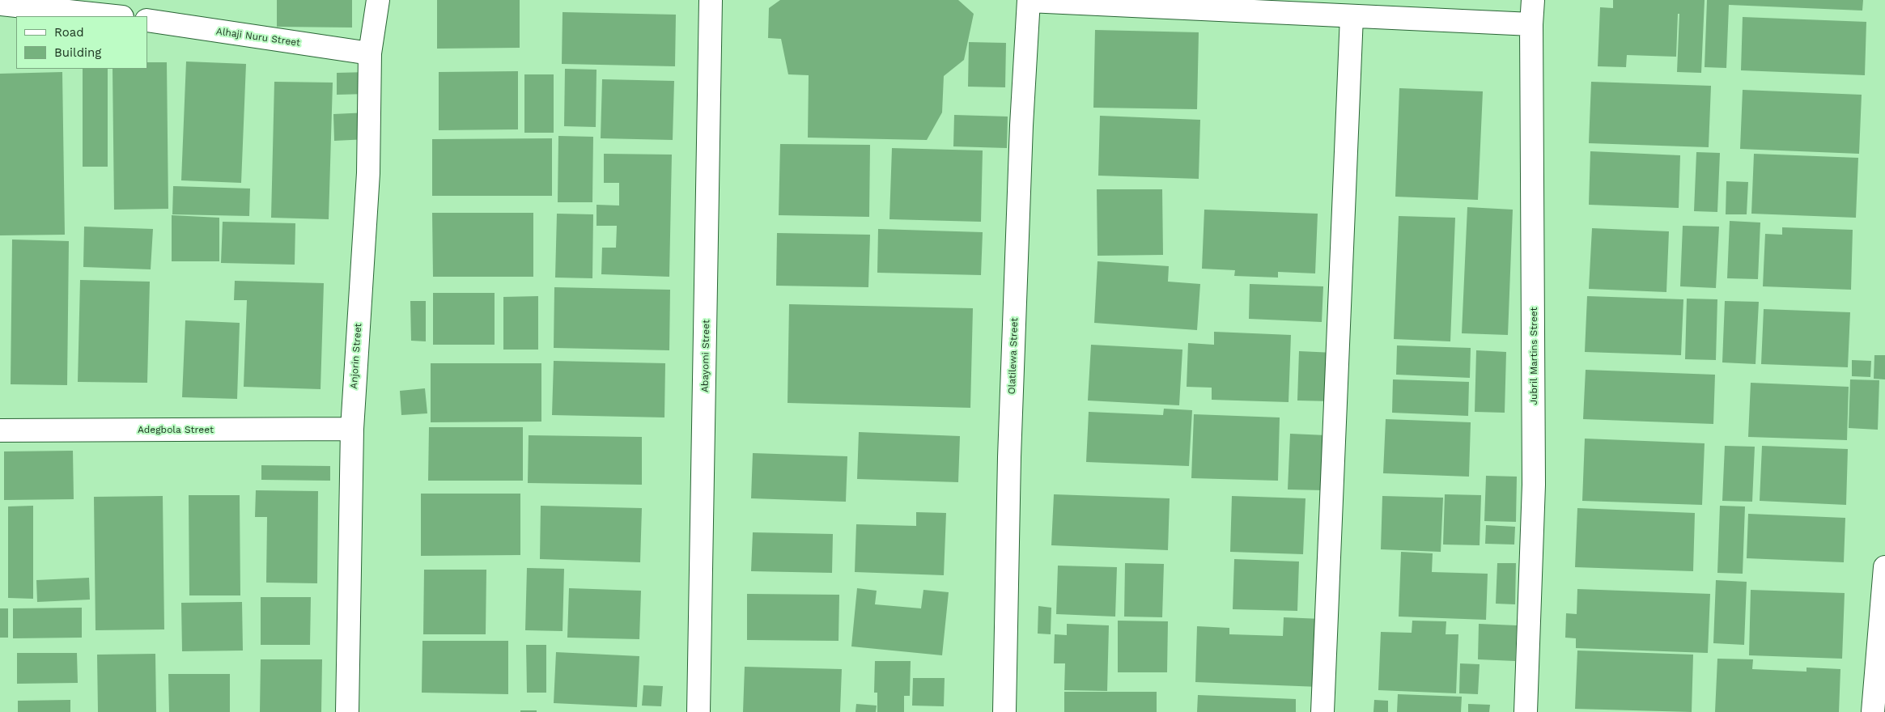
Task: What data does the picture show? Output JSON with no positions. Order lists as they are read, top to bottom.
{
  "streets": {
    "street": [
      "Alhaji Nuru Street",
      "Anjorin Street",
      "Abayomi Street",
      "Olatilewa Street",
      "Jubril Martins Street",
      "Adegbola Street"
    ]
  },
  "crossings": [
    ["Alhaji Nuru Street", "Anjorin Street"],
    ["Anjorin Street", "Adegbola Street"]
  ],
  "legend": ["Road", "Building"]
}
